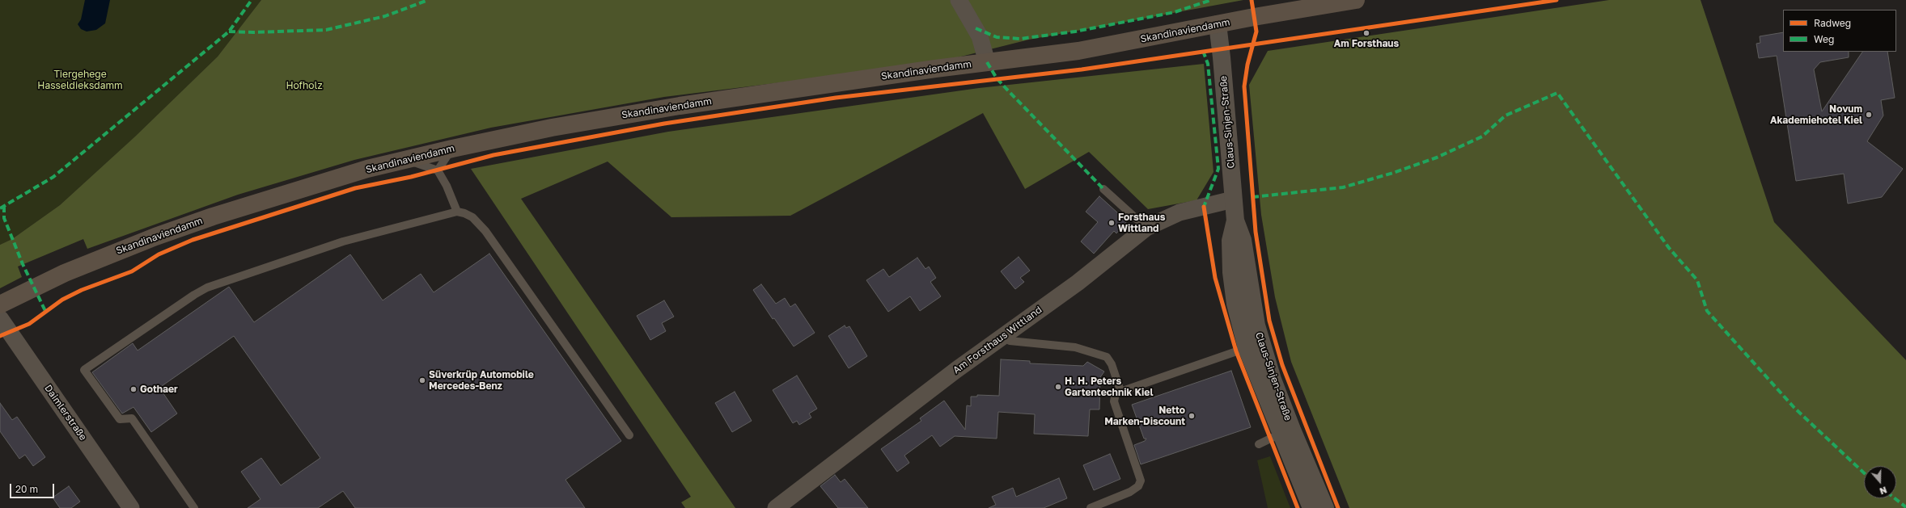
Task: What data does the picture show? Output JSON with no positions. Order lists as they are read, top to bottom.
{
  "streets": {
    "main road": ["Skandinaviendamm"],
    "street": ["Claus-Sinjen-Straße", "Am Forsthaus Wittland", "Daimlerstraße"]
  },
  "crossings": [
    ["Skandinaviendamm", "Claus-Sinjen-Straße"],
    ["Claus-Sinjen-Straße", "Am Forsthaus Wittland"]
  ],
  "parks": ["Tiergehege Hasseldieksdamm", "Hofholz"],
  "places": [
    "Am Forsthaus",
    "Novum Akademiehotel Kiel",
    "Forsthaus Wittland",
    "Süverkrüp Automobile Mercedes-Benz",
    "H. H. Peters Gartentechnik Kiel",
    "Gothaer",
    "Netto Marken-Discount"
  ],
  "legend": ["Radweg", "Weg"],
  "scale_bar": "20 m",
  "north": "bottom"
}
